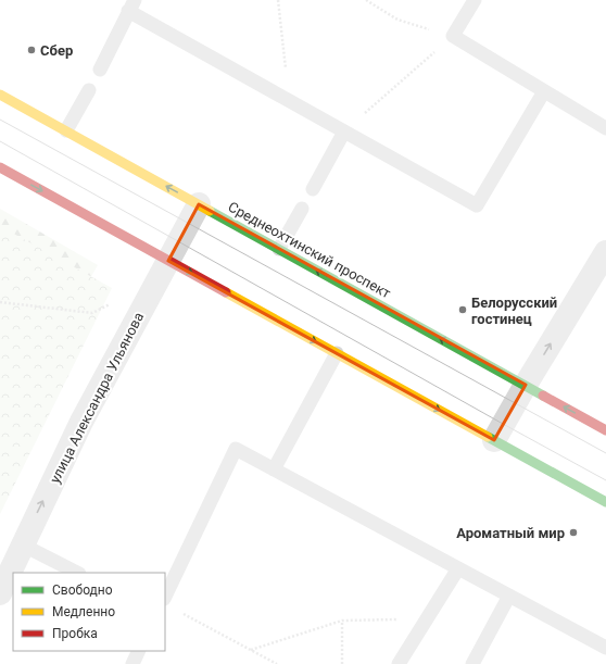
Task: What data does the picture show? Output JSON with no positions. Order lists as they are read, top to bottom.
{
  "streets": {
    "main road": ["Среднеохтинский проспект"],
    "street": ["улица Александра Ульянова"]
  },
  "crossings": [
    ["Среднеохтинский проспект", "улица Александра Ульянова"]
  ],
  "one_way": ["улица Александра Ульянова"],
  "places": ["Сбер", "Белорусский гостинец", "Ароматный мир"],
  "legend": ["Свободно", "Медленно", "Пробка"]
}
